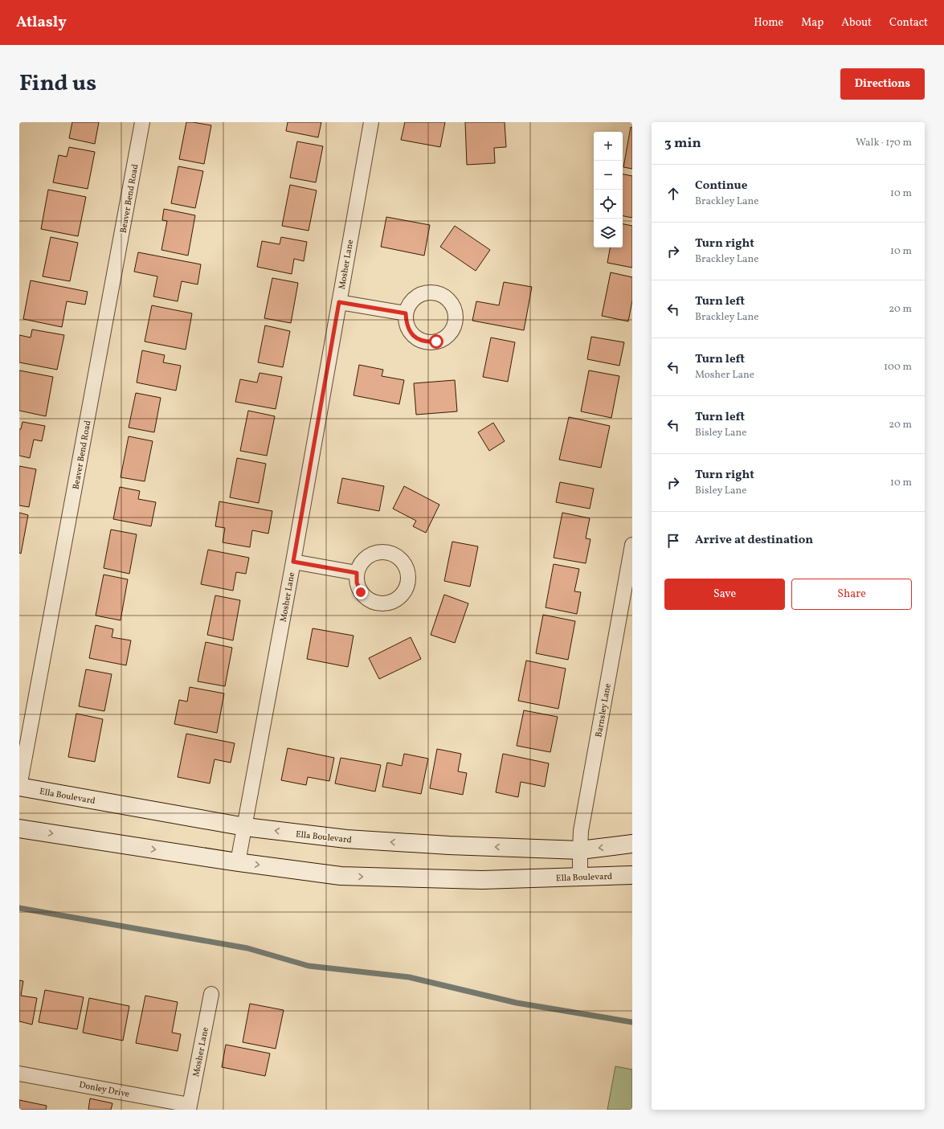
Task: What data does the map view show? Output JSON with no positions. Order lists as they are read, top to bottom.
{
  "streets": {
    "main road": ["Ella Boulevard"],
    "street": [
      "Beaver Bend Road",
      "Mosher Lane",
      "Barnsley Lane",
      "Donley Drive"
    ]
  },
  "crossings": [
    ["Beaver Bend Road", "Ella Boulevard"],
    ["Mosher Lane", "Ella Boulevard"],
    ["Mosher Lane", "Donley Drive"],
    ["Barnsley Lane", "Ella Boulevard"]
  ],
  "page": {
    "header": "Atlasly",
    "nav": [
      "Home",
      "Map",
      "About",
      "Contact"
    ],
    "title": "Find us",
    "buttons": [
      "Directions",
      ["Save", "Share"]
    ],
    "heading": ["3 min", "Walk · 170 m"],
    "map_buttons": ["+", "−"],
    "list": [
      ["Continue", "Brackley Lane", "10 m"],
      ["Turn right", "Brackley Lane", "10 m"],
      ["Turn left", "Brackley Lane", "20 m"],
      ["Turn left", "Mosher Lane", "100 m"],
      ["Turn left", "Bisley Lane", "20 m"],
      ["Turn right", "Bisley Lane", "10 m"],
      "Arrive at destination"
    ]
  }
}
